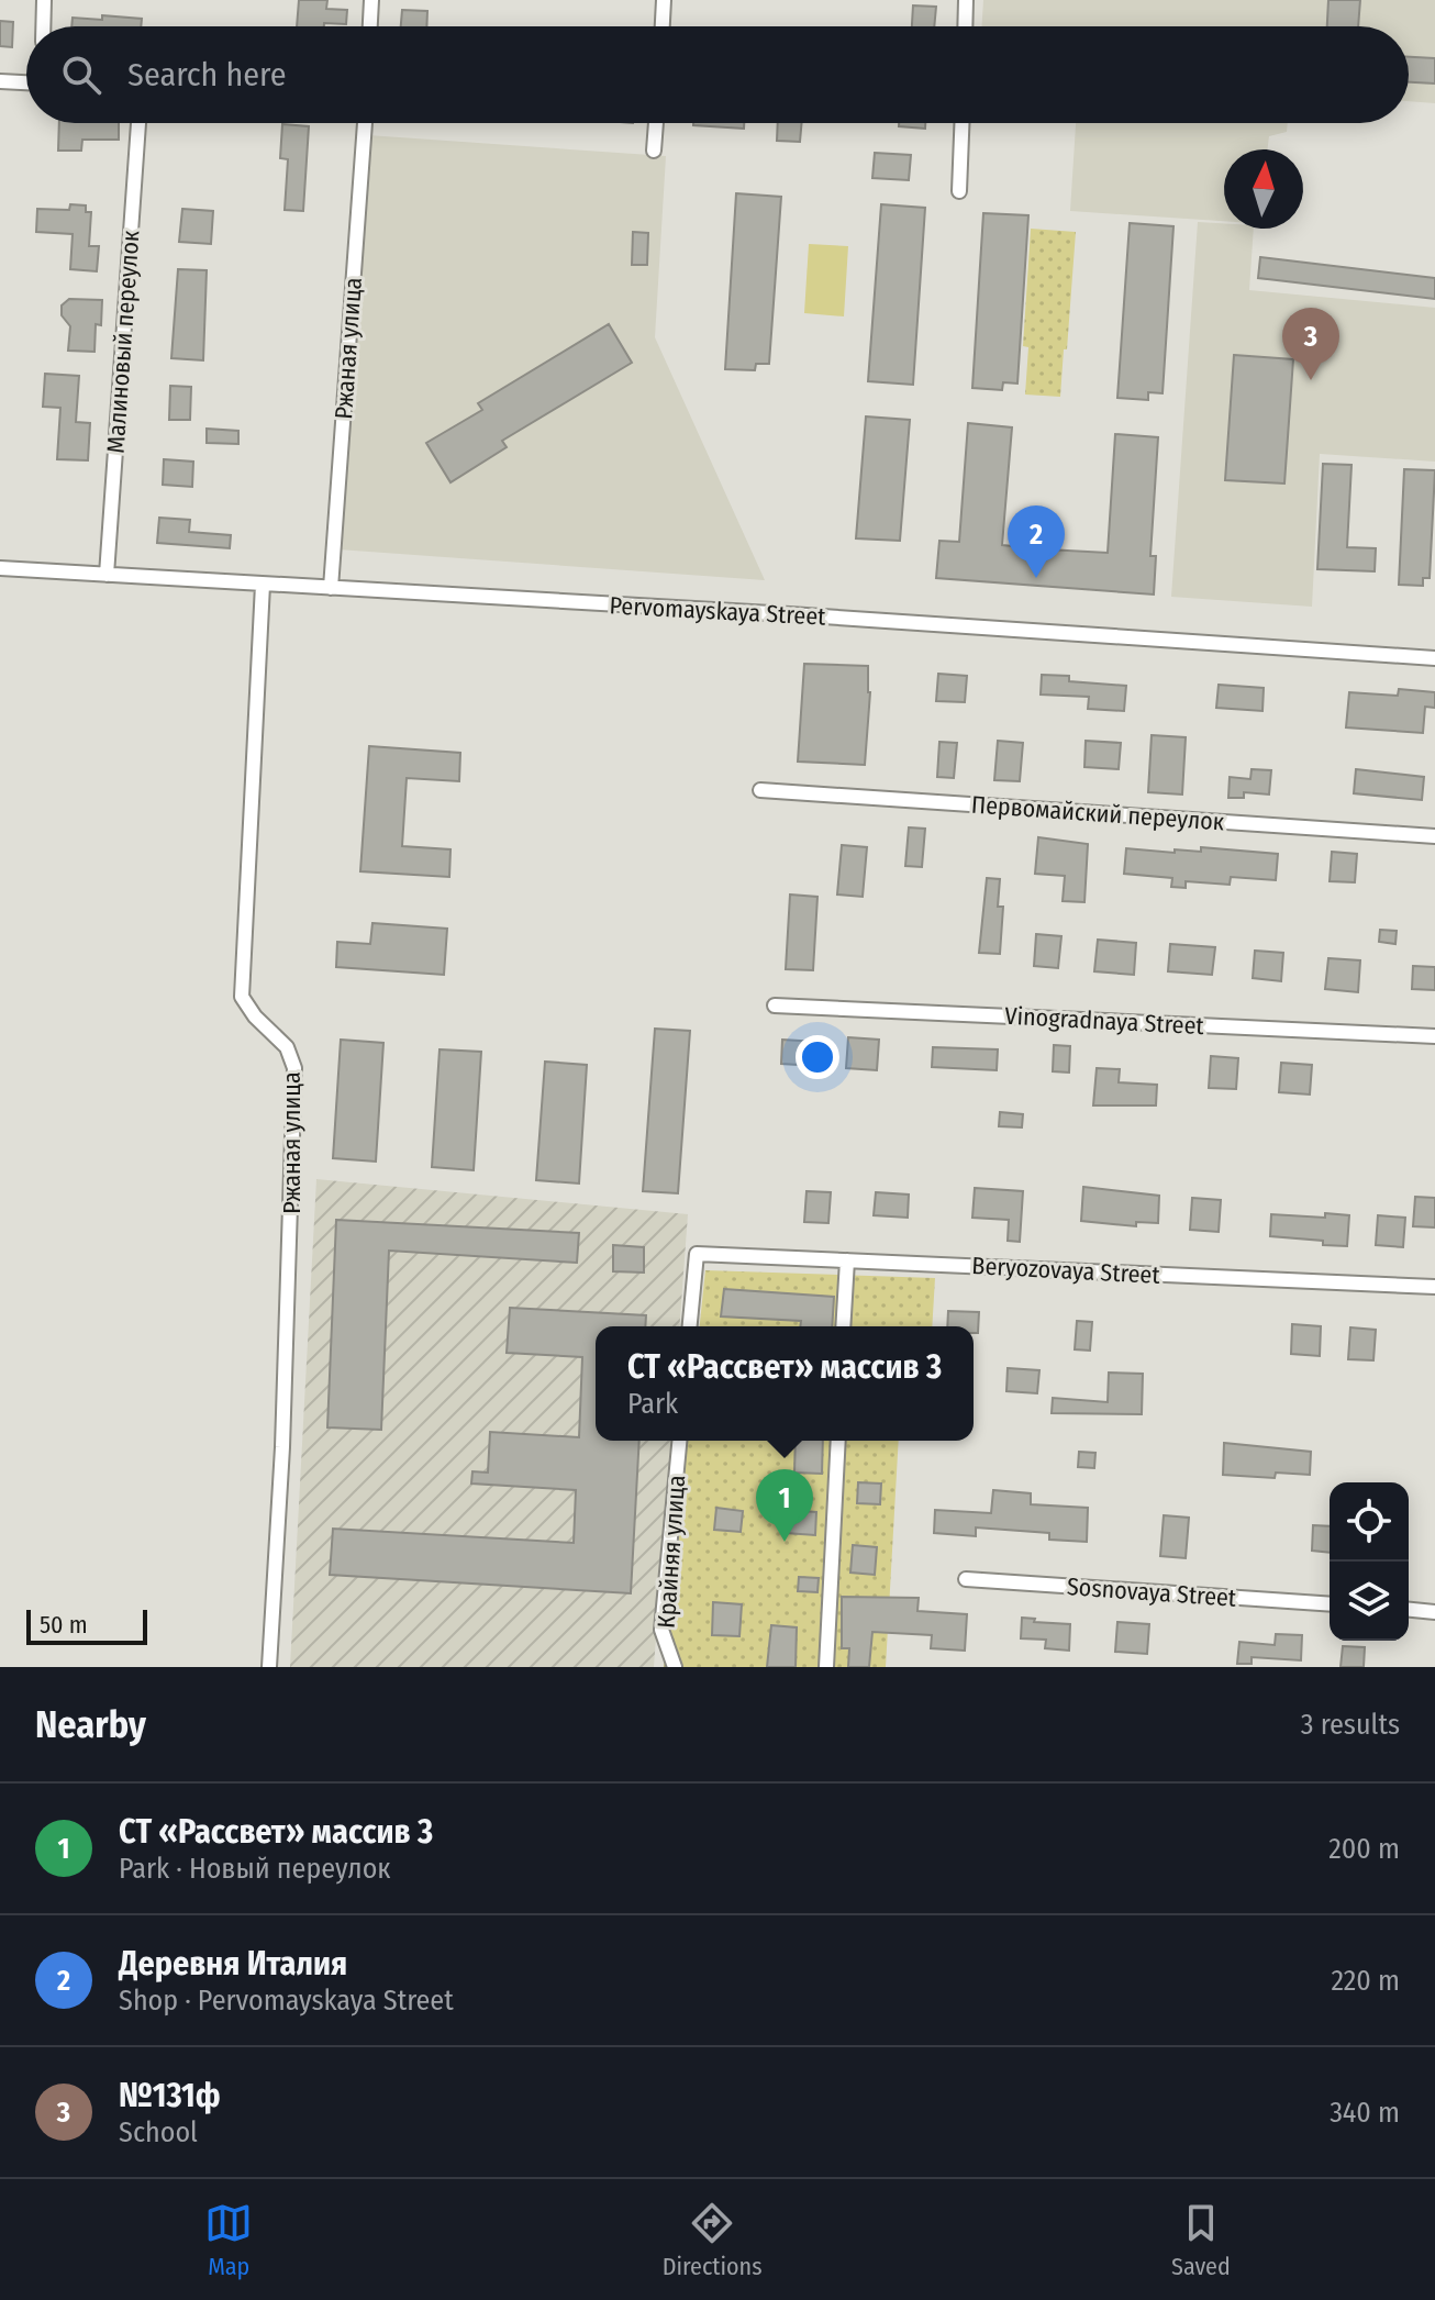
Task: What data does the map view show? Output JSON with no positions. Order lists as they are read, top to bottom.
{
  "streets": {
    "street": [
      "Малиновый переулок",
      "Ржаная улица",
      "Pervomayskaya Street",
      "Первомайский переулок",
      "Vinogradnaya Street",
      "Beryozovaya Street",
      "Крайняя улица",
      "Sosnovaya Street"
    ]
  },
  "crossings": [
    ["Малиновый переулок", "Pervomayskaya Street"],
    ["Ржаная улица", "Pervomayskaya Street"]
  ],
  "scale_bar": "50 m",
  "north": "top",
  "page": {
    "search": "Search here",
    "pins": ["3", "2", "1"],
    "popup": ["СТ «Рассвет» массив 3", "Park"],
    "scale": "50 m",
    "heading": ["Nearby", "3 results"],
    "list": [
      {
        "mark": "1",
        "name": "СТ «Рассвет» массив 3",
        "note": "Park · Новый переулок",
        "value": "200 m"
      },
      {
        "mark": "2",
        "name": "Деревня Италия",
        "note": "Shop · Pervomayskaya Street",
        "value": "220 m"
      },
      {
        "mark": "3",
        "name": "№131ф",
        "note": "School",
        "value": "340 m"
      }
    ],
    "nav": ["Map", "Directions", "Saved"]
  }
}
